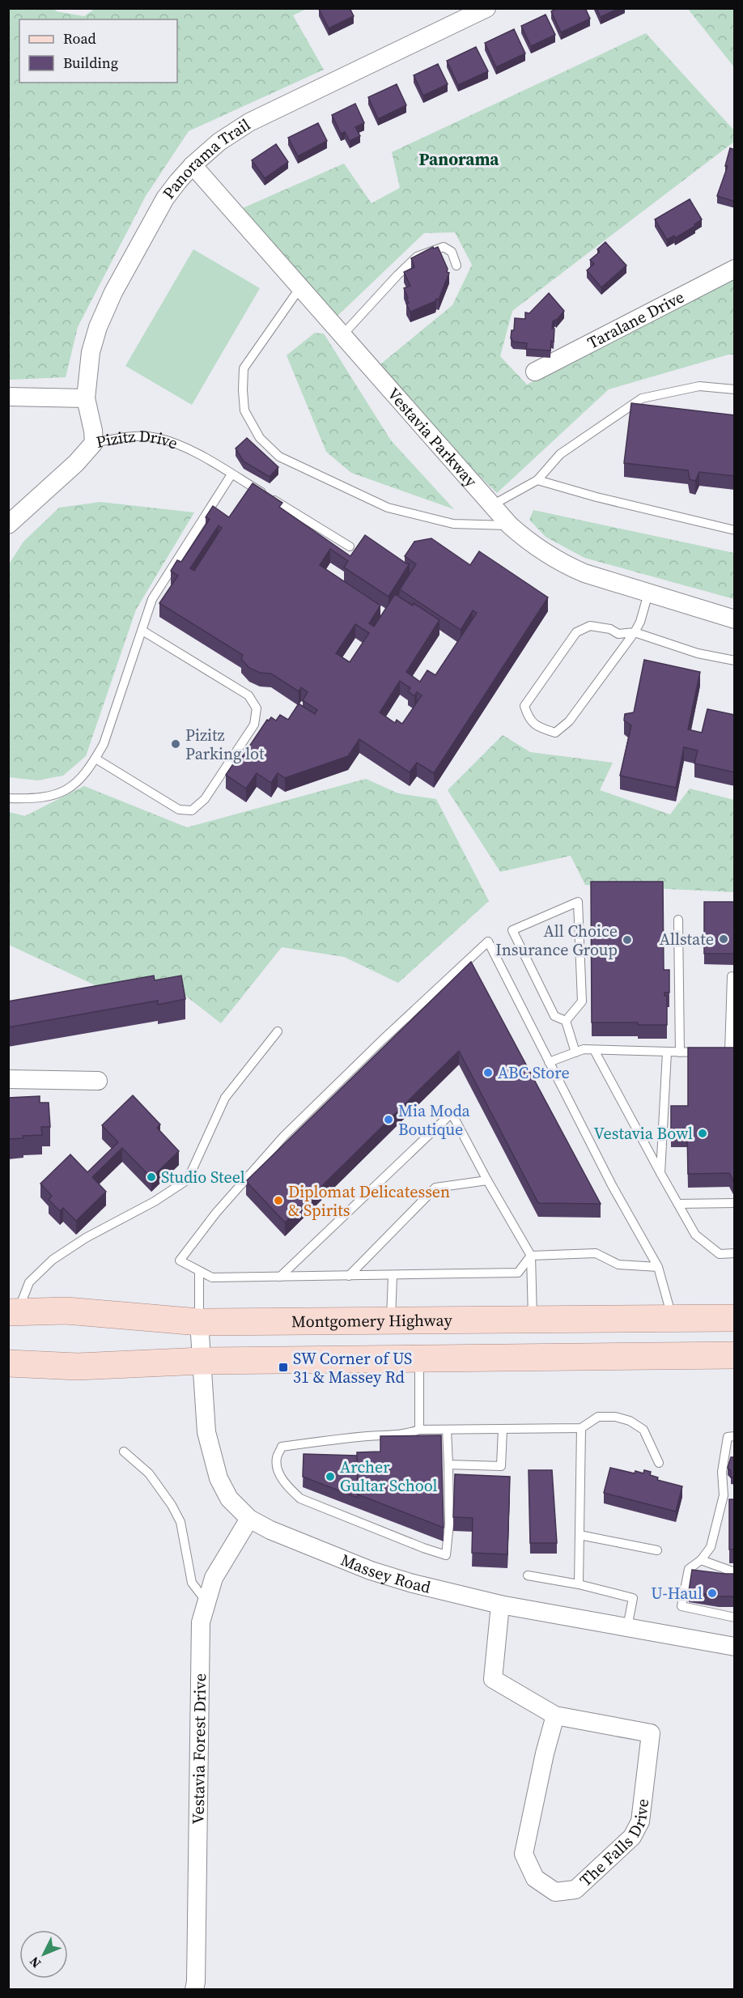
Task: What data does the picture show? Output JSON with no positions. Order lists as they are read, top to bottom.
{
  "streets": {
    "main road": ["Montgomery Highway"],
    "street": [
      "Panorama Trail",
      "Taralane Drive",
      "Vestavia Parkway",
      "Pizitz Drive",
      "Massey Road",
      "Vestavia Forest Drive",
      "The Falls Drive"
    ]
  },
  "crossings": [
    ["Panorama Trail", "Vestavia Parkway"],
    ["Panorama Trail", "Pizitz Drive"],
    ["Montgomery Highway", "Massey Road"],
    ["Massey Road", "Vestavia Forest Drive"],
    ["Massey Road", "The Falls Drive"]
  ],
  "districts": ["Panorama"],
  "places": {
    "other": [
      "Pizitz Parking lot",
      "Allstate",
      "All Choice Insurance Group",
      "ABC Store",
      "Mia Moda Boutique",
      "Vestavia Bowl",
      "Studio Steel",
      "Diplomat Delicatessen & Spirits",
      "Archer Gultar School",
      "U-Haul"
    ],
    "transit": ["SW Corner of US 31 & Massey Rd"]
  },
  "legend": ["Road", "Building"],
  "north": "bottom left"
}
